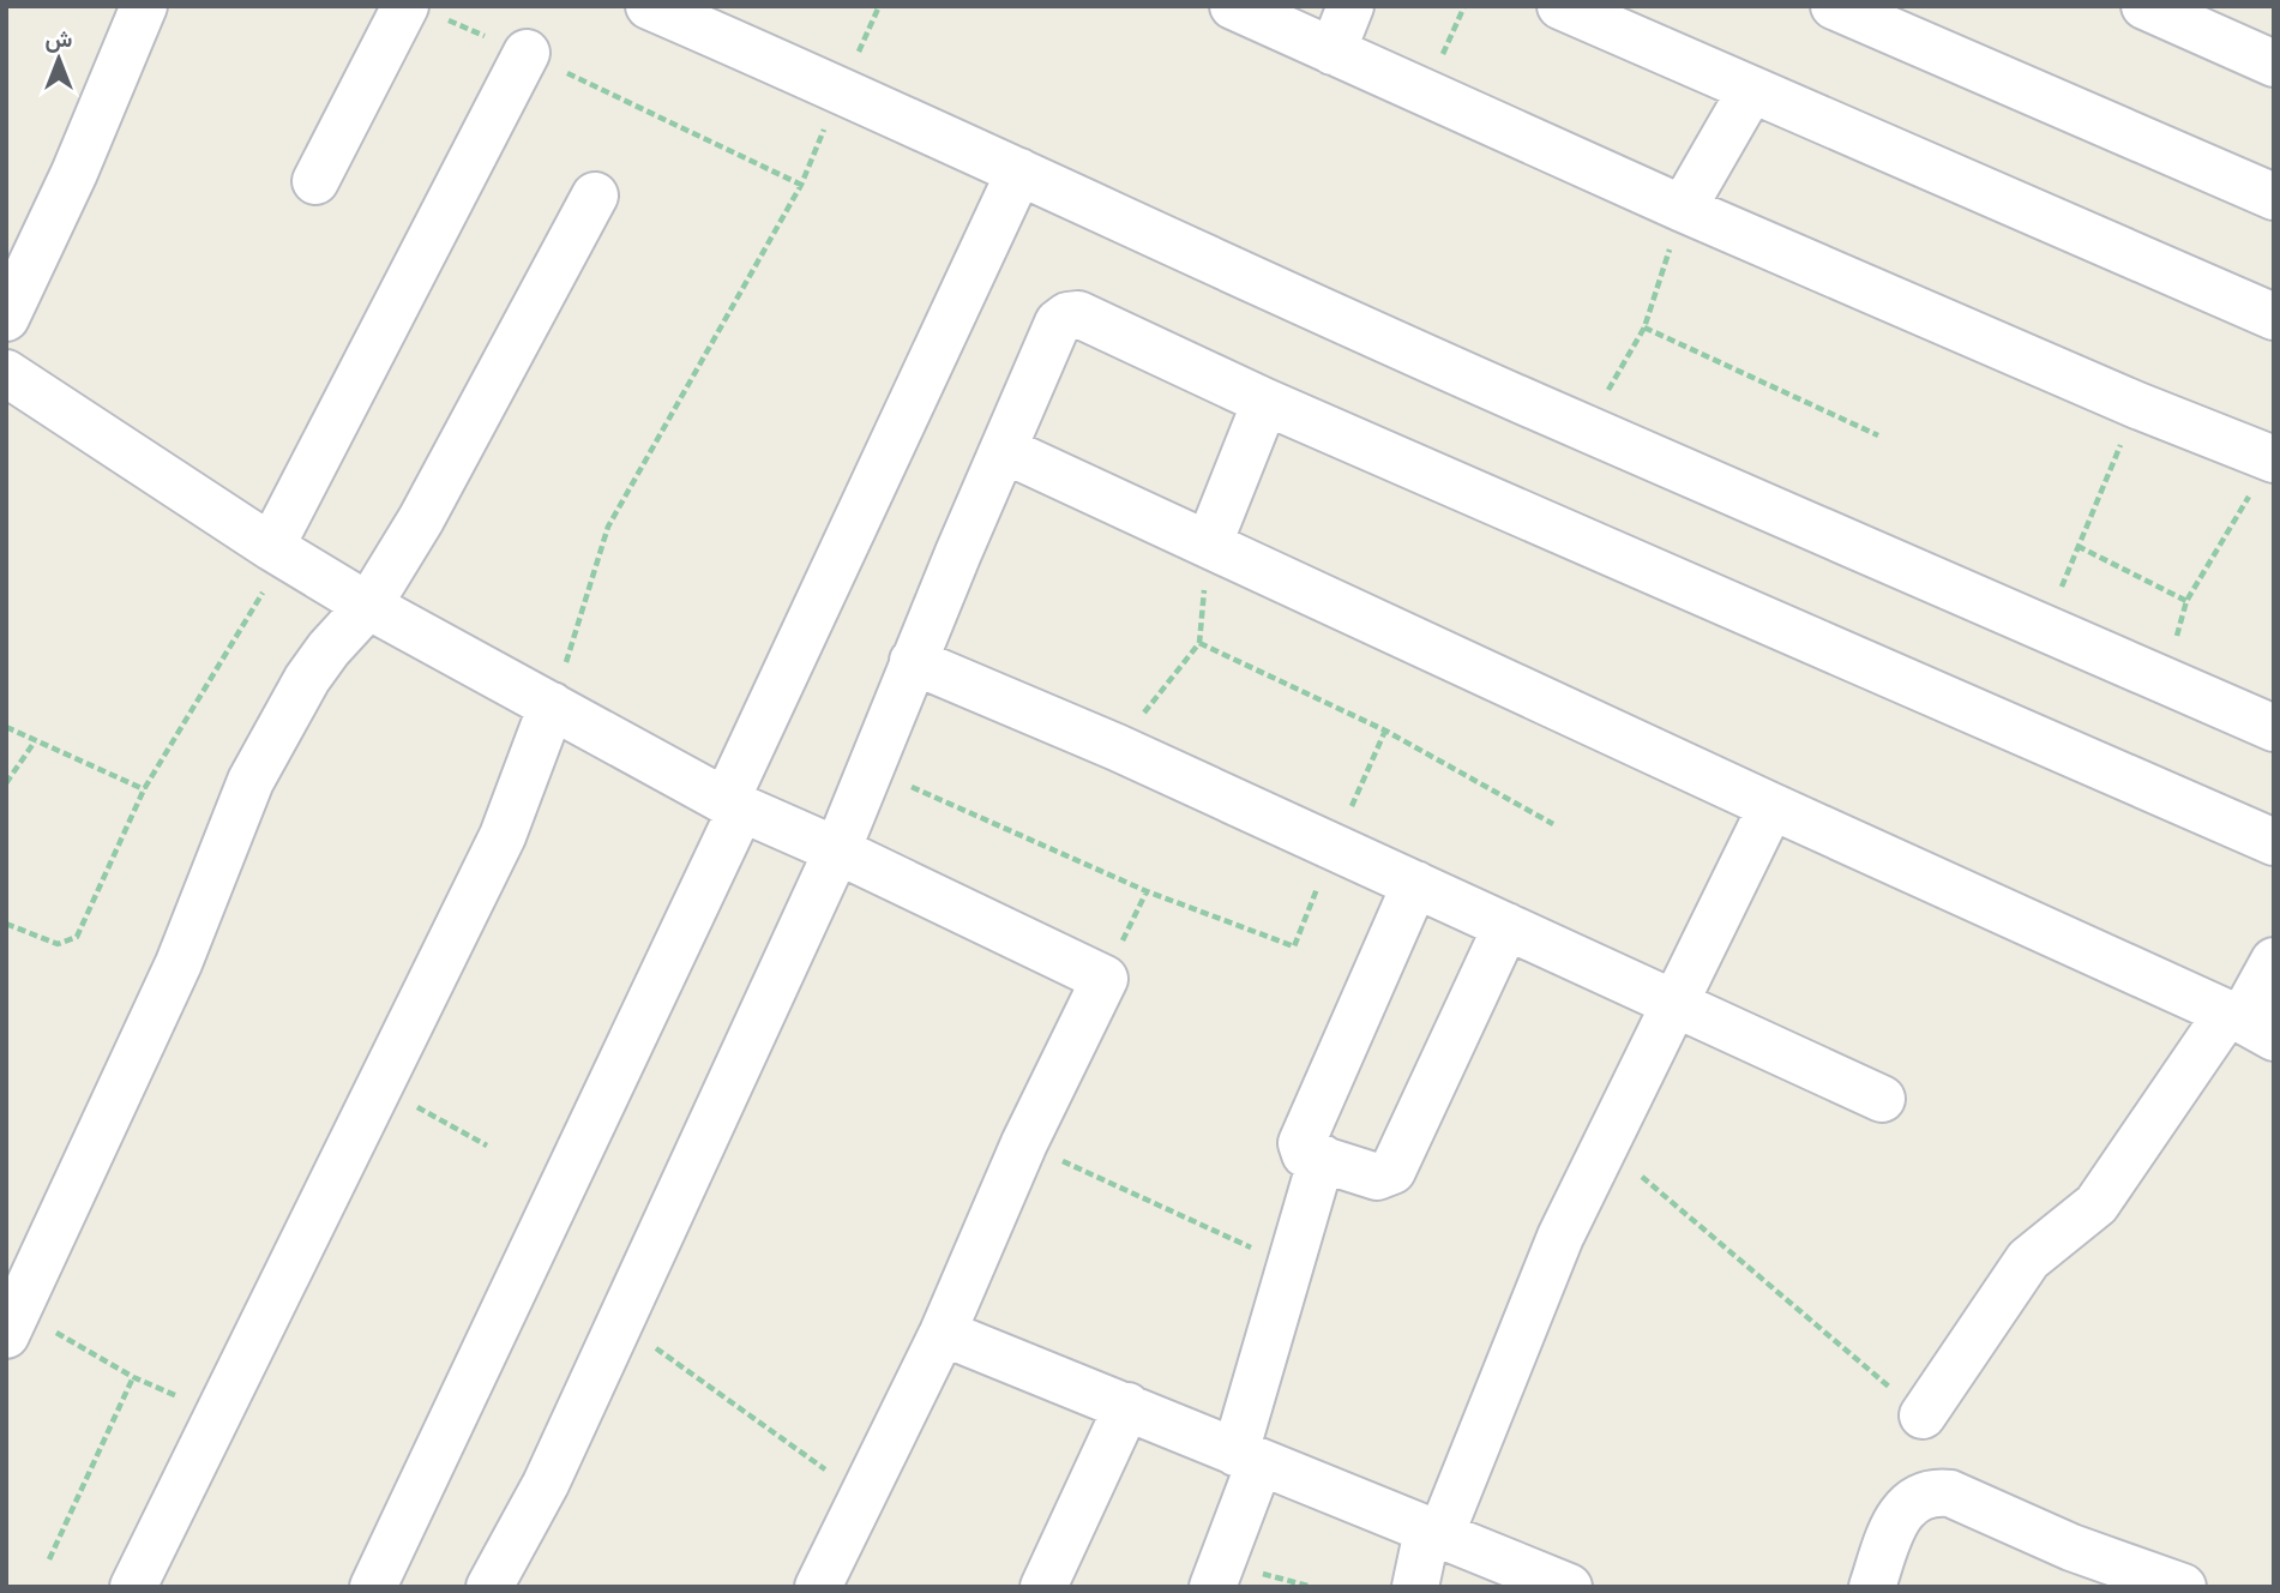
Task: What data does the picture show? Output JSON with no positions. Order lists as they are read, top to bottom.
{
  "north": "top"
}
